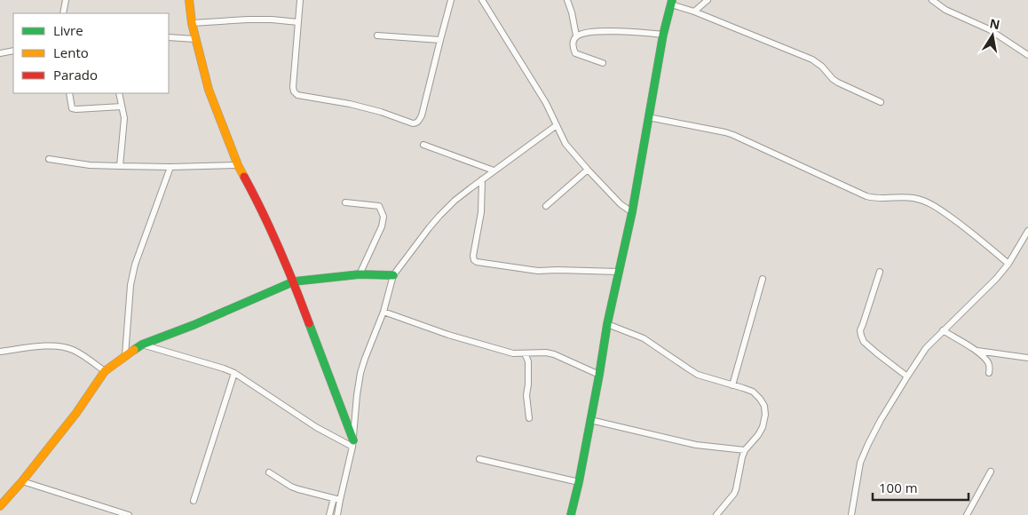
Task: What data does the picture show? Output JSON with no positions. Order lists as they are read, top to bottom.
{
  "legend": ["Livre", "Lento", "Parado"],
  "scale_bar": "100 m",
  "north": "top"
}
